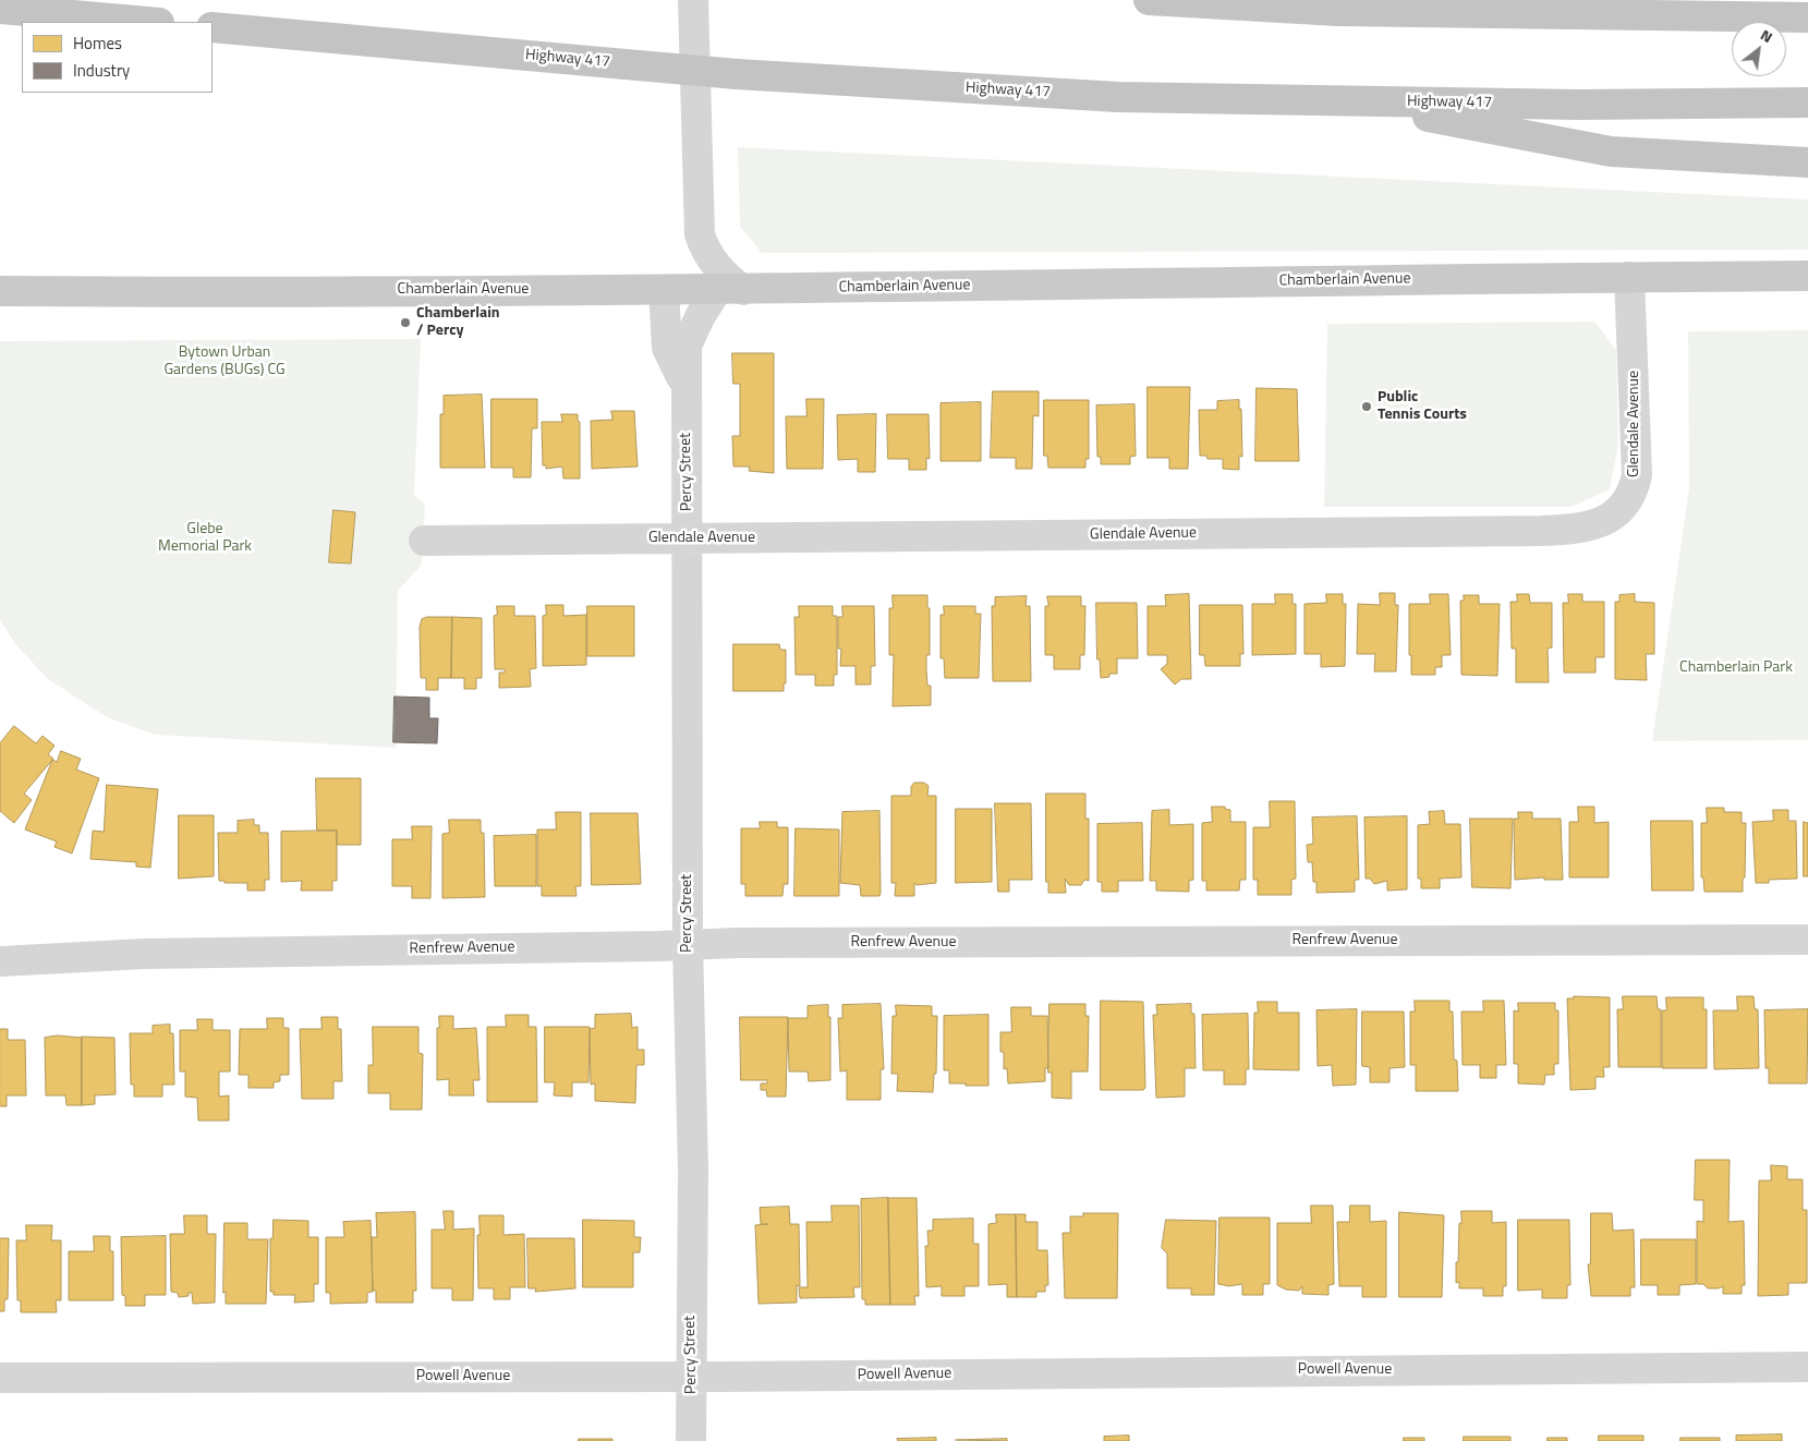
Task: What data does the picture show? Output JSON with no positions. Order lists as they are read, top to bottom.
{
  "streets": {
    "highway": ["Highway 417"],
    "main road": ["Chamberlain Avenue"],
    "street": [
      "Glendale Avenue",
      "Percy Street",
      "Renfrew Avenue",
      "Powell Avenue"
    ]
  },
  "crossings": [
    ["Chamberlain Avenue", "Glendale Avenue"],
    ["Chamberlain Avenue", "Percy Street"],
    ["Glendale Avenue", "Percy Street"],
    ["Percy Street", "Renfrew Avenue"],
    ["Percy Street", "Powell Avenue"]
  ],
  "parks": ["Bytown Urban Gardens (BUGs) CG", "Glebe Memorial Park", "Chamberlain Park"],
  "places": ["Chamberlain / Percy", "Public Tennis Courts"],
  "legend": ["Homes", "Industry"],
  "north": "top right"
}
